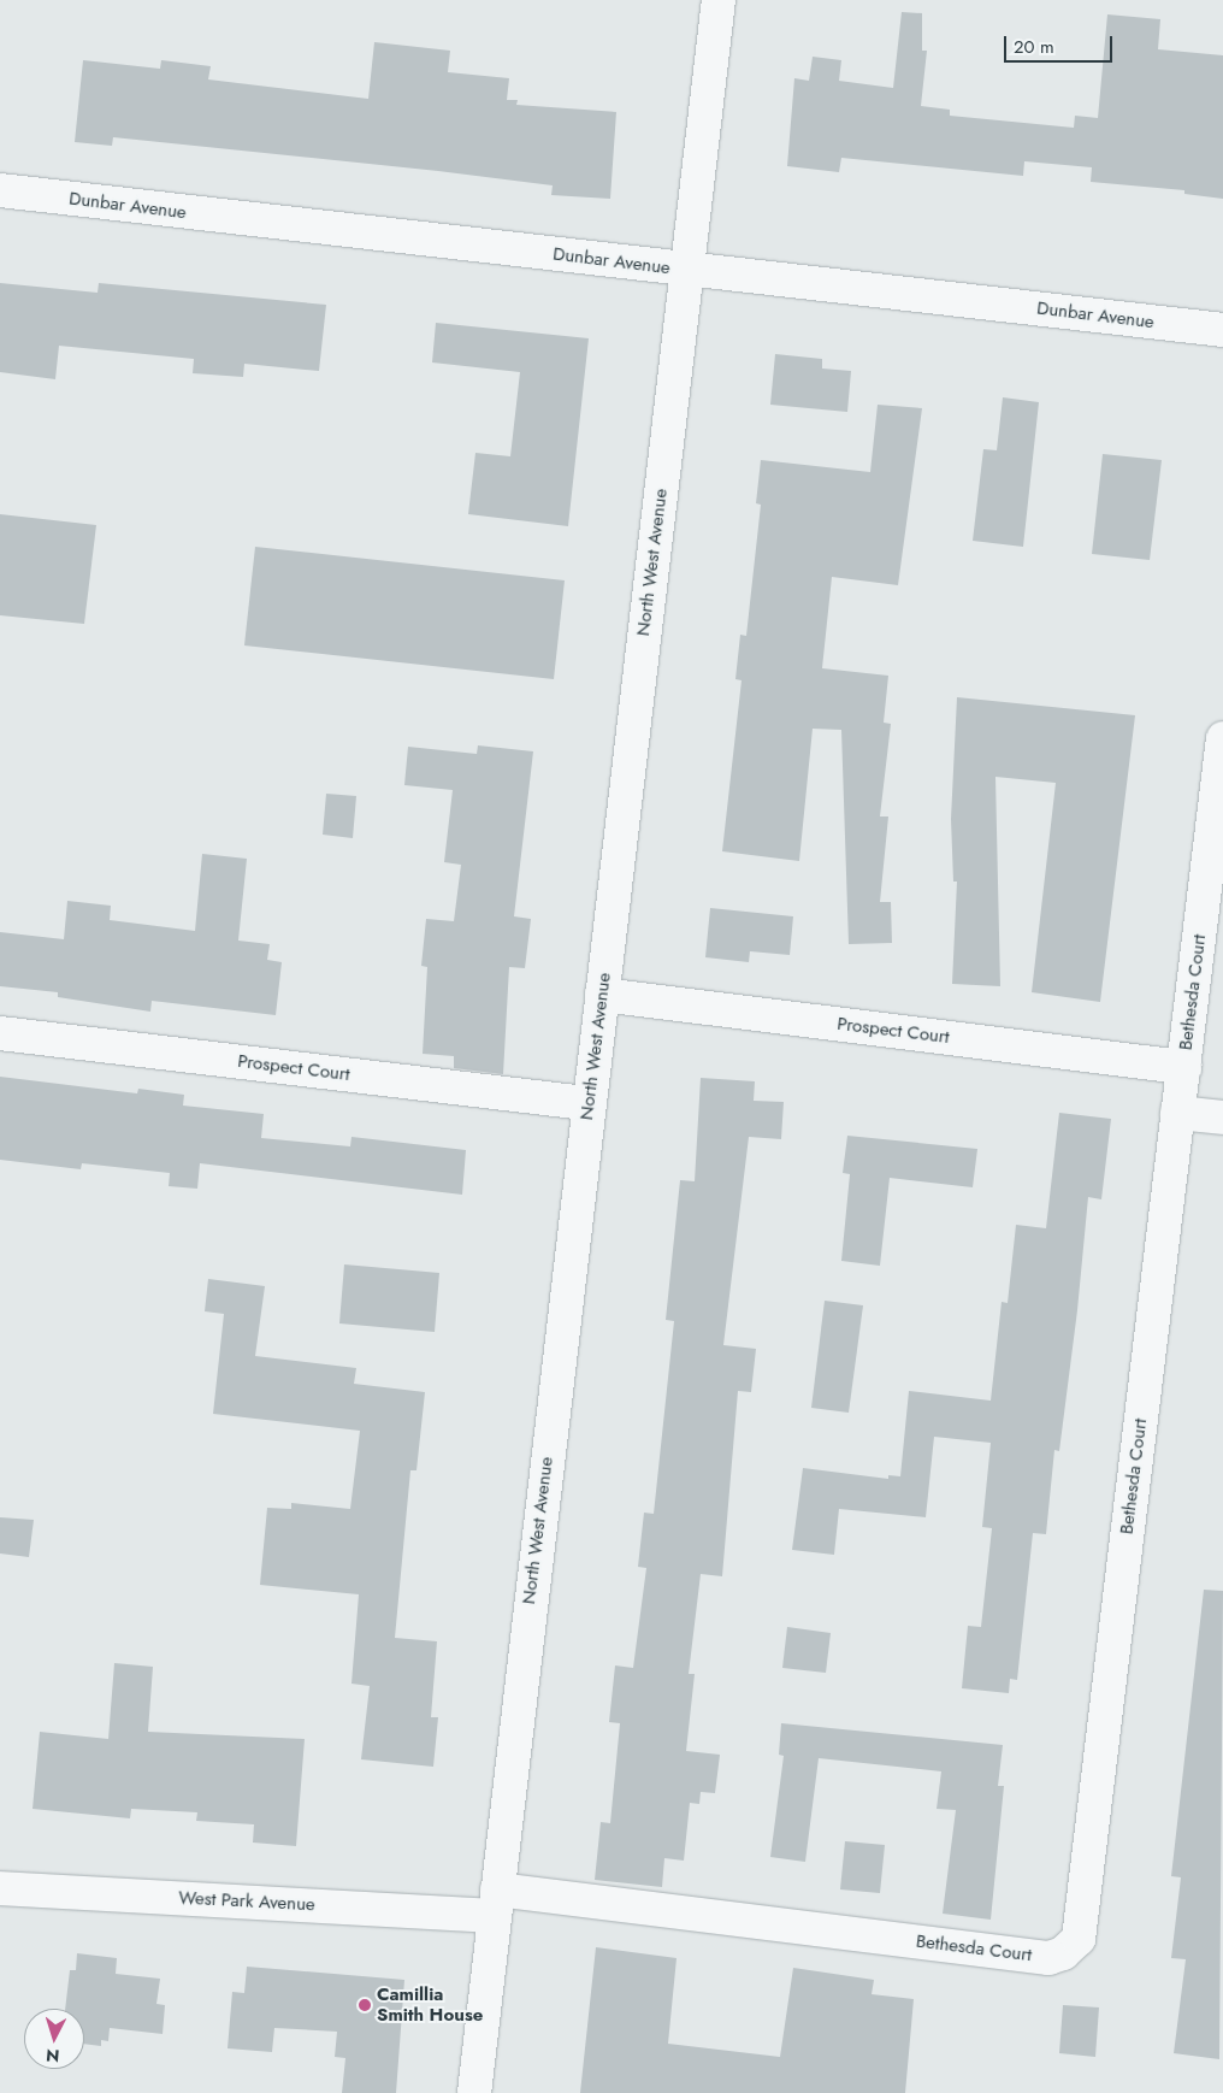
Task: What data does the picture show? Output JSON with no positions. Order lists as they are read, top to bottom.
{
  "streets": {
    "street": [
      "Dunbar Avenue",
      "North West Avenue",
      "Bethesda Court",
      "Prospect Court",
      "West Park Avenue"
    ]
  },
  "crossings": [
    ["Dunbar Avenue", "North West Avenue"],
    ["North West Avenue", "Prospect Court"],
    ["North West Avenue", "West Park Avenue"],
    ["Bethesda Court", "Prospect Court"],
    ["Bethesda Court", "West Park Avenue"]
  ],
  "places": ["Camillia Smith House"],
  "scale_bar": "20 m",
  "north": "bottom"
}
